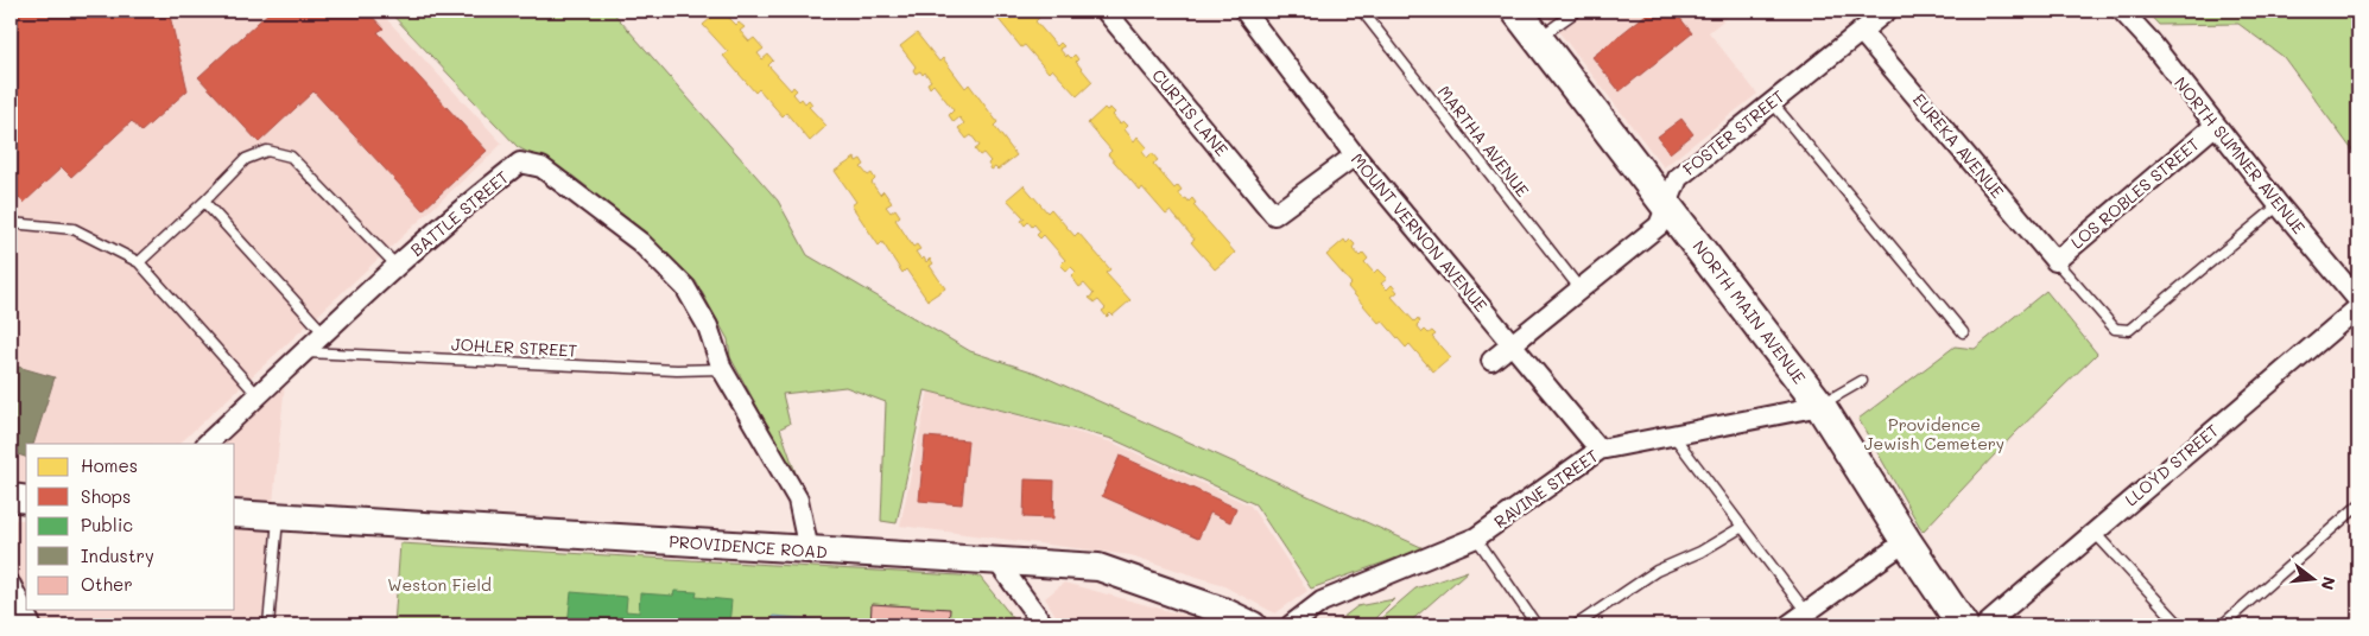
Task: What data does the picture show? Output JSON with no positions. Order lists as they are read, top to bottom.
{
  "streets": {
    "main road": ["NORTH MAIN AVENUE", "PROVIDENCE ROAD"],
    "street": [
      "CURTIS LANE",
      "FOSTER STREET",
      "EUREKA AVENUE",
      "NORTH SUMNER AVENUE",
      "LOS ROBLES STREET",
      "BATTLE STREET",
      "MOUNT VERNON AVENUE",
      "LLOYD STREET",
      "RAVINE STREET"
    ],
    "lane": ["MARTHA AVENUE", "JOHLER STREET"]
  },
  "crossings": [
    ["CURTIS LANE", "MOUNT VERNON AVENUE"],
    ["FOSTER STREET", "MARTHA AVENUE"],
    ["FOSTER STREET", "EUREKA AVENUE"],
    ["FOSTER STREET", "MOUNT VERNON AVENUE"],
    ["FOSTER STREET", "NORTH MAIN AVENUE"],
    ["EUREKA AVENUE", "LOS ROBLES STREET"],
    ["NORTH SUMNER AVENUE", "LOS ROBLES STREET"],
    ["BATTLE STREET", "JOHLER STREET"],
    ["MOUNT VERNON AVENUE", "RAVINE STREET"],
    ["NORTH MAIN AVENUE", "RAVINE STREET"]
  ],
  "parks": ["Providence Jewish Cemetery", "Weston Field"],
  "legend": [
    "Homes",
    "Shops",
    "Public",
    "Industry",
    "Other"
  ],
  "north": "right"
}
